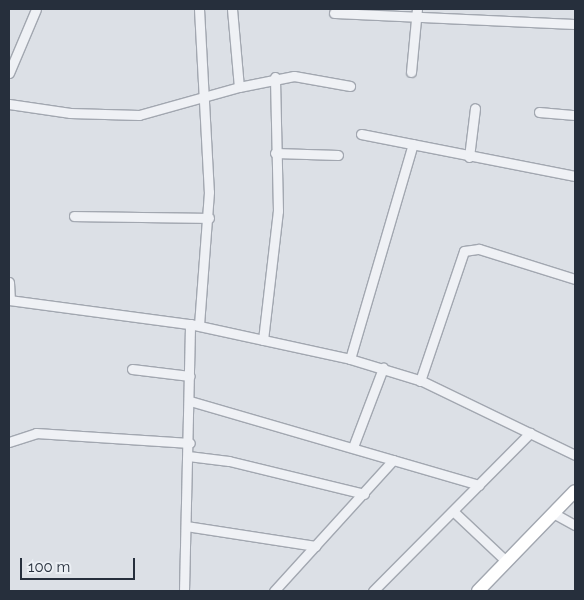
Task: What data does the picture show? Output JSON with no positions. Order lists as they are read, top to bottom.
{
  "scale_bar": "100 m"
}
